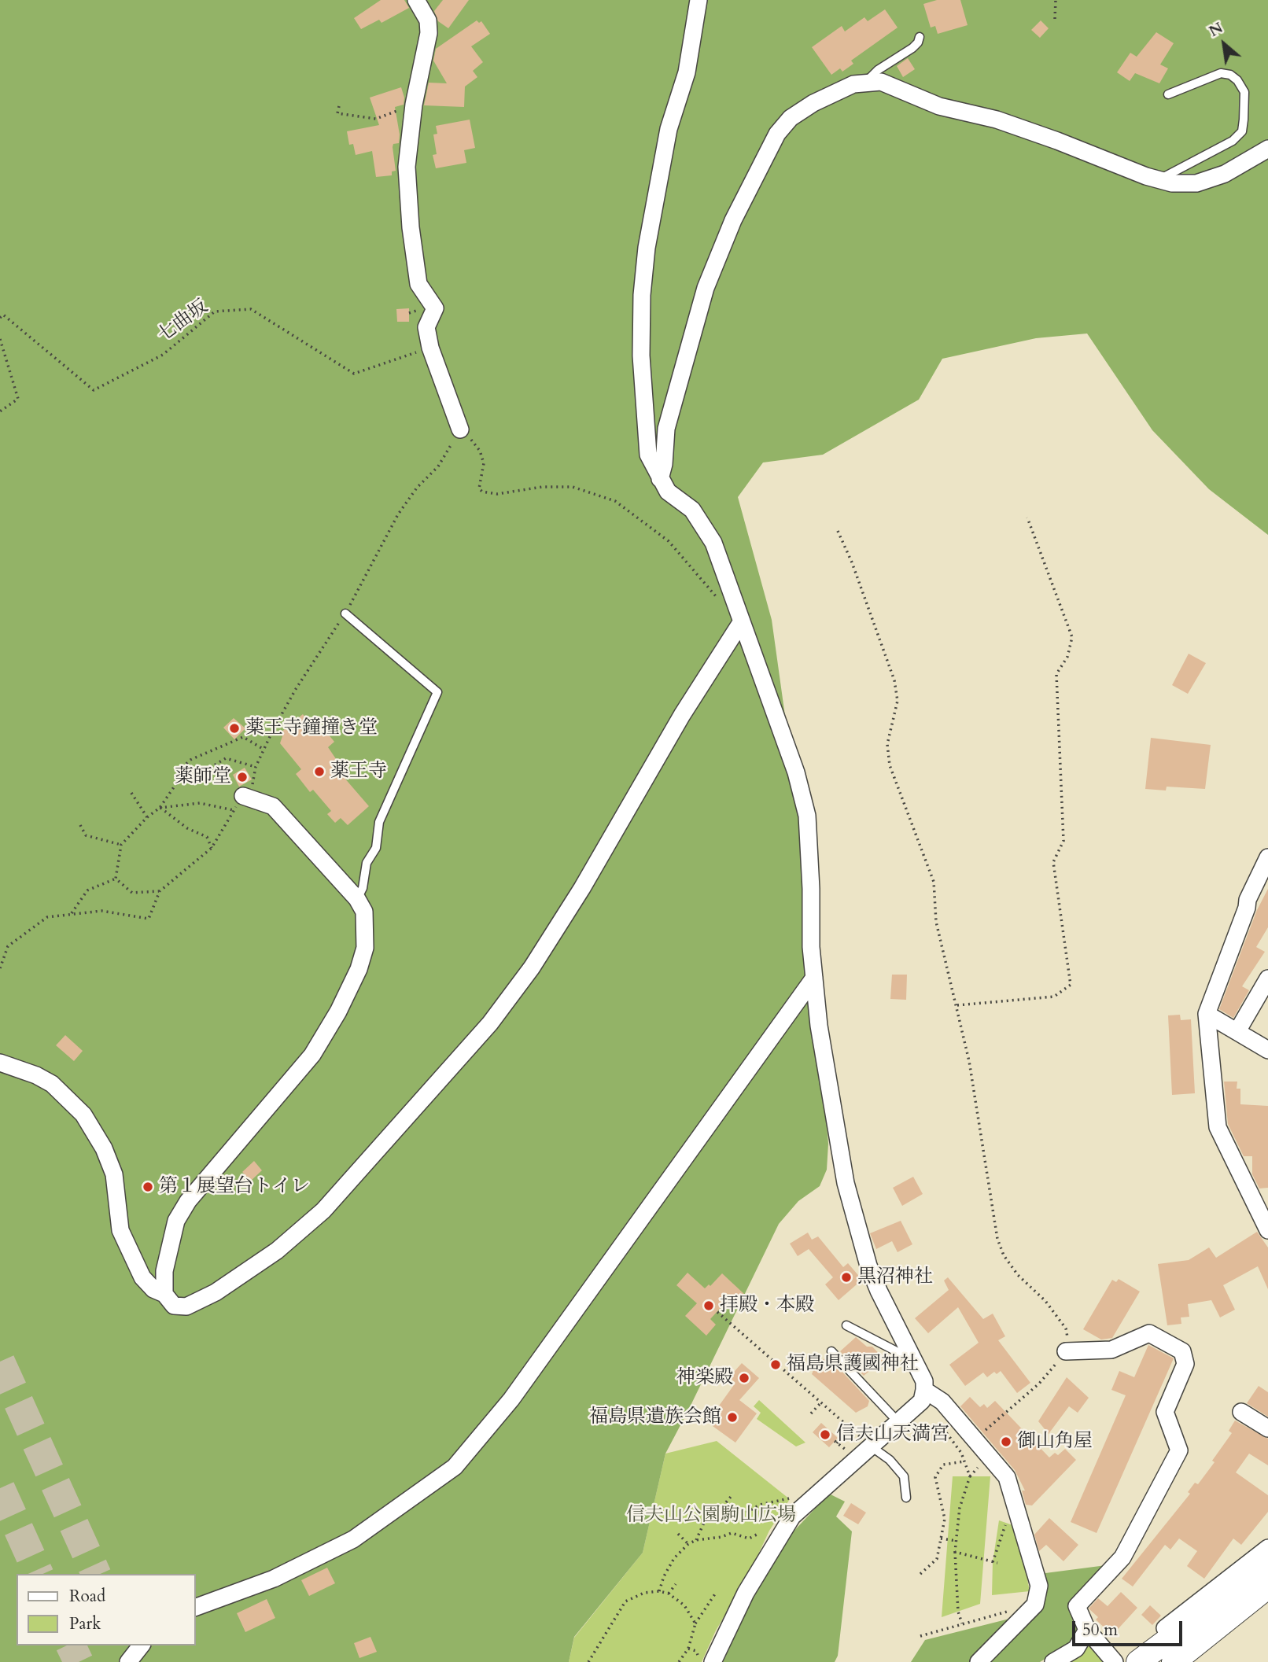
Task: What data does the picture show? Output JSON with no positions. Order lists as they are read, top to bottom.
{
  "streets": {
    "path": ["七曲坂"]
  },
  "parks": ["信夫山公園駒山広場"],
  "places": [
    "薬王寺鐘撞き堂",
    "薬王寺",
    "薬師堂",
    "第１展望台トイレ",
    "黒沼神社",
    "拝殿・本殿",
    "福島県護國神社",
    "神楽殿",
    "福島県遺族会館",
    "信夫山天満宮",
    "御山角屋"
  ],
  "legend": ["Road", "Park"],
  "scale_bar": "50 m",
  "north": "top left"
}
